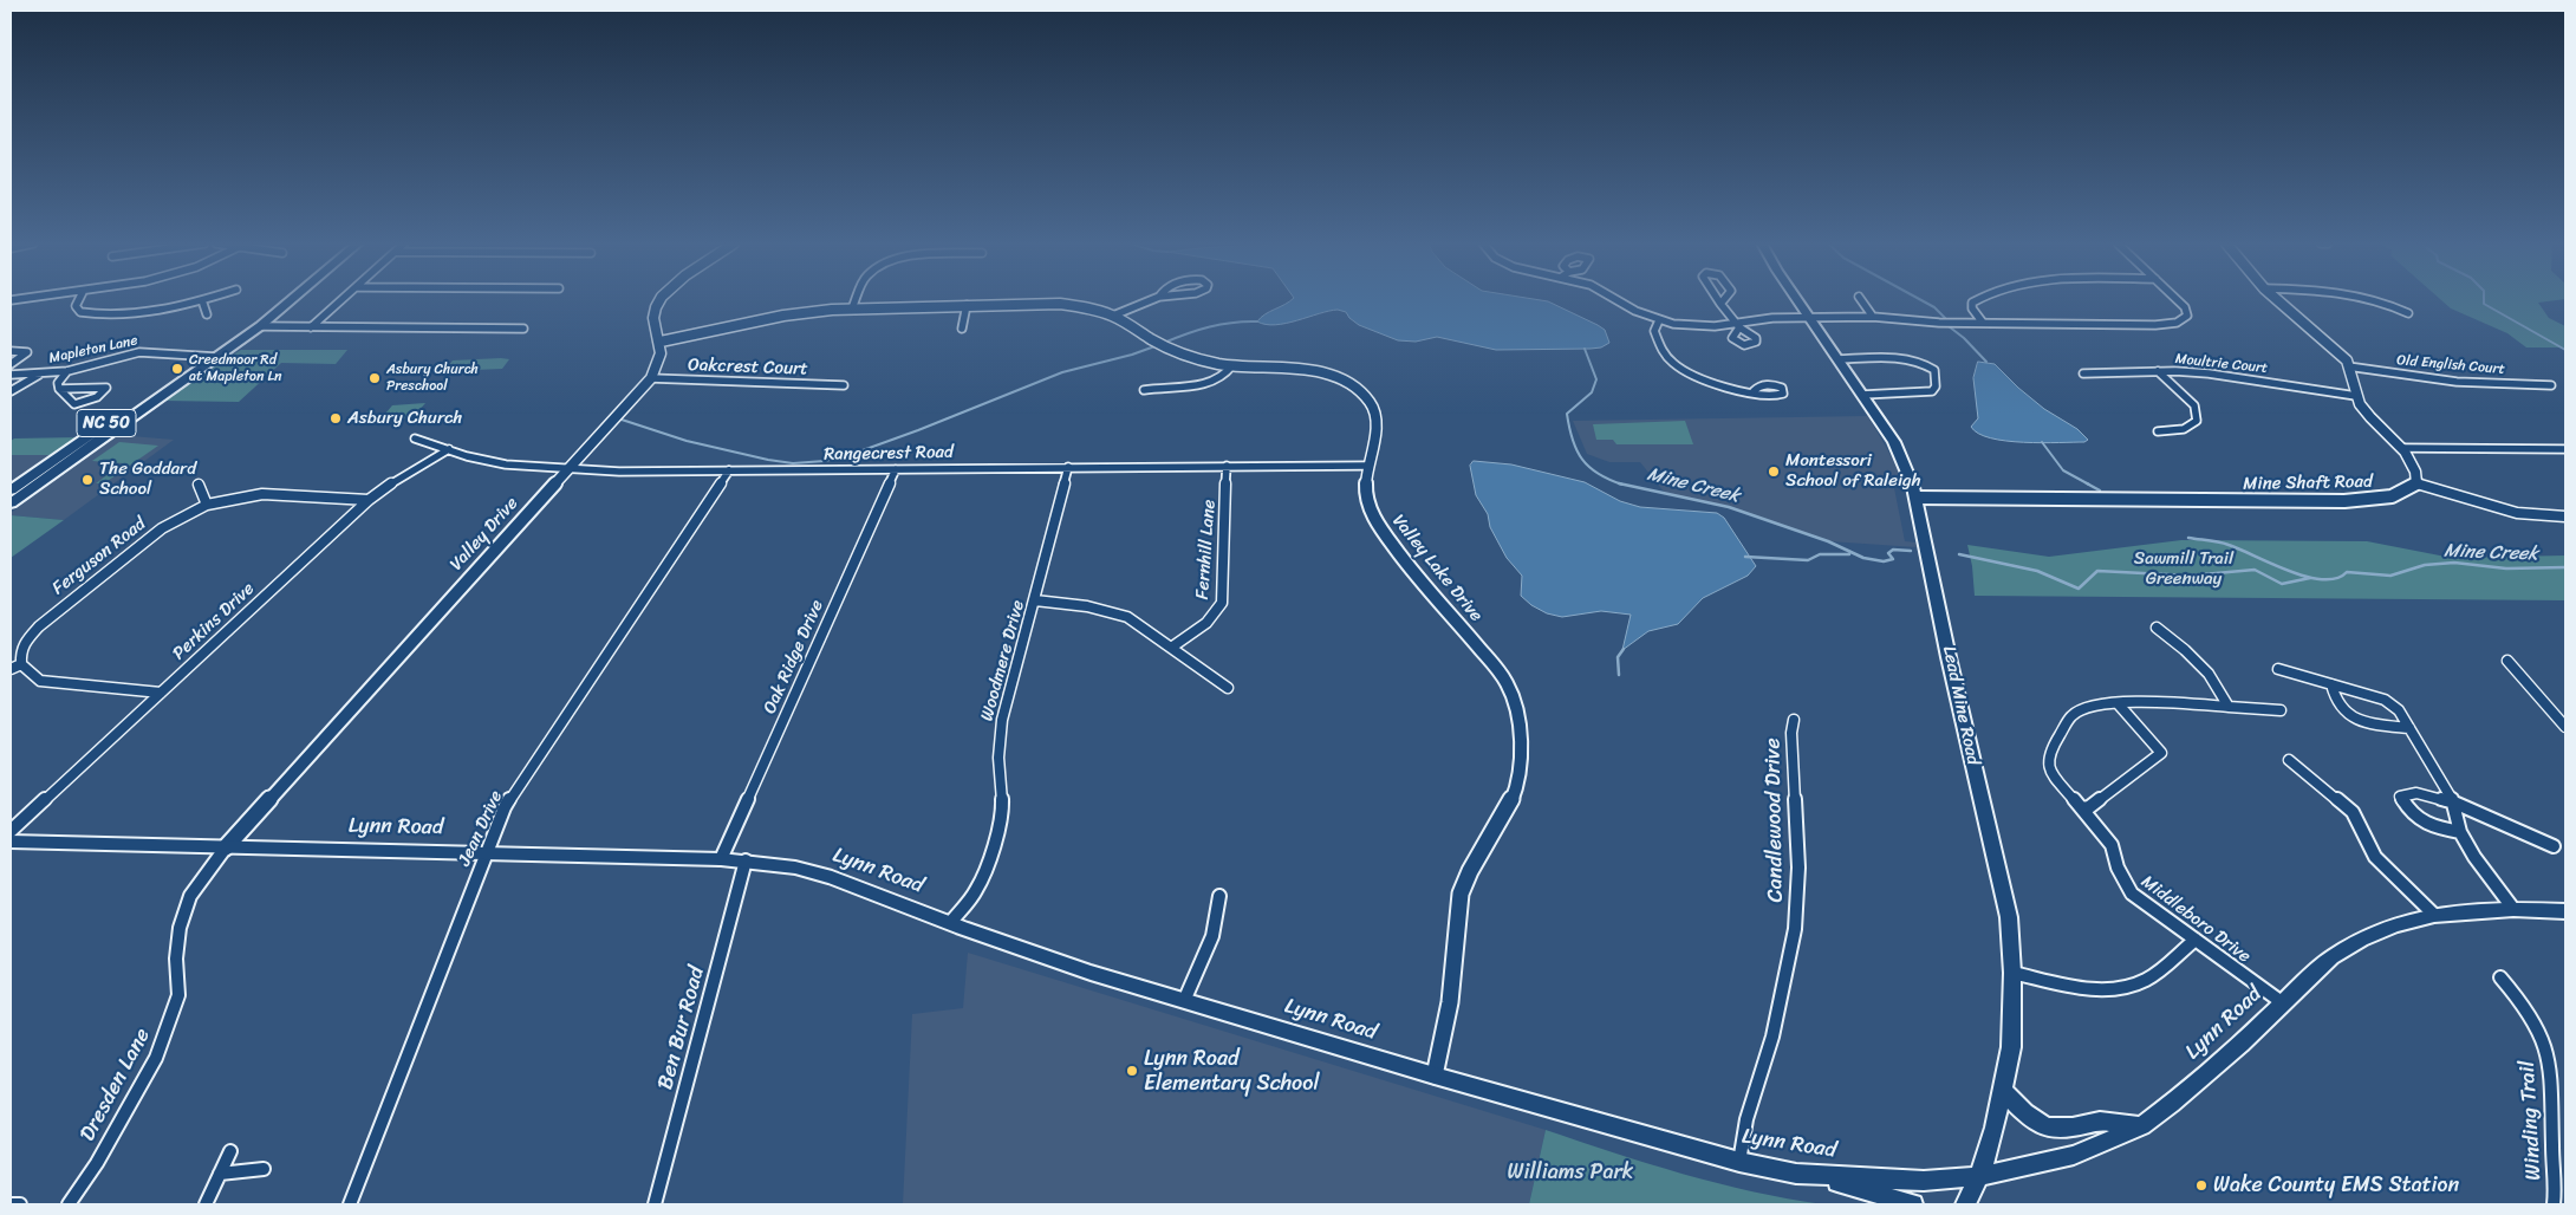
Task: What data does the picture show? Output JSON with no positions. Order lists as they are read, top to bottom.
{
  "streets": {
    "main road": ["NC 50", "Lead Mine Road", "Lynn Road"],
    "street": [
      "Mapleton Lane",
      "Moultrie Court",
      "Old English Court",
      "Oakcrest Court",
      "Rangecrest Road",
      "Mine Shaft Road",
      "Valley Drive",
      "Fernhill Lane",
      "Ferguson Road",
      "Valley Lake Drive",
      "Perkins Drive",
      "Oak Ridge Drive",
      "Woodmere Drive",
      "Candlewood Drive",
      "Jean Drive",
      "Middleboro Drive",
      "Ben Bur Road",
      "Dresden Lane",
      "Winding Trail"
    ]
  },
  "crossings": [
    ["Mapleton Lane", "NC 50"],
    ["Oakcrest Court", "Valley Drive"],
    ["Rangecrest Road", "Valley Drive"],
    ["Rangecrest Road", "Fernhill Lane"],
    ["Rangecrest Road", "Valley Lake Drive"],
    ["Rangecrest Road", "Perkins Drive"],
    ["Rangecrest Road", "Oak Ridge Drive"],
    ["Rangecrest Road", "Woodmere Drive"],
    ["Rangecrest Road", "Jean Drive"],
    ["Mine Shaft Road", "Lead Mine Road"],
    ["Valley Drive", "Valley Lake Drive"],
    ["Valley Drive", "Lynn Road"],
    ["Valley Drive", "Dresden Lane"],
    ["Ferguson Road", "Perkins Drive"],
    ["Valley Lake Drive", "Lynn Road"],
    ["Oak Ridge Drive", "Lynn Road"],
    ["Woodmere Drive", "Lynn Road"],
    ["Lead Mine Road", "Lynn Road"],
    ["Candlewood Drive", "Lynn Road"],
    ["Lynn Road", "Jean Drive"],
    ["Lynn Road", "Middleboro Drive"],
    ["Lynn Road", "Ben Bur Road"],
    ["Lynn Road", "Dresden Lane"]
  ],
  "water": ["Mine Creek"],
  "parks": ["Sawmill Trail Greenway", "Williams Park"],
  "places": [
    "Creedmoor Rd at Mapleton Ln",
    "Asbury Church Preschool",
    "Asbury Church",
    "Montessori School of Raleigh",
    "The Goddard School",
    "Lynn Road Elementary School",
    "Wake County EMS Station"
  ]
}
